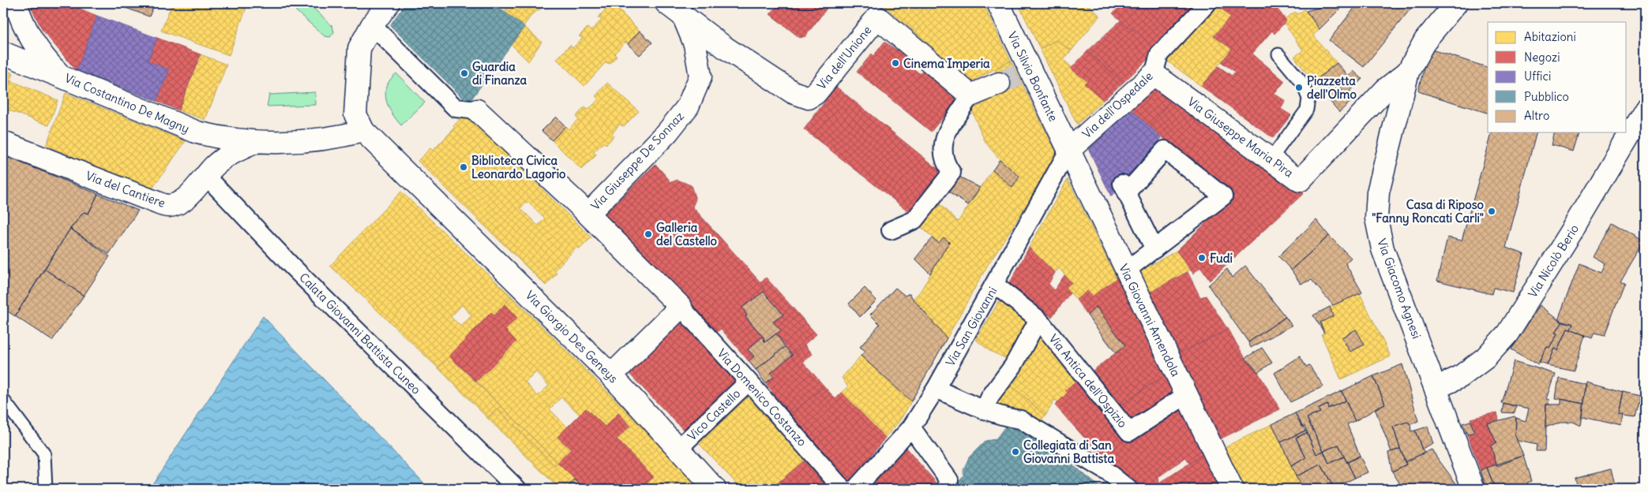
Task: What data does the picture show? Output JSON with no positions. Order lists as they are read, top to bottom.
{
  "streets": {
    "main road": [
      "Via dell'Unione",
      "Via Silvio Bonfante",
      "Via Costantino De Magny",
      "Via dell'Ospedale",
      "Via Giuseppe Maria Pira",
      "Via Giuseppe De Sonnaz",
      "Via del Cantiere",
      "Via Nicolò Berio",
      "Via Giacomo Agnesi",
      "Via Giovanni Amendola",
      "Via Giorgio Des Geneys"
    ],
    "street": [
      "Via San Giovanni",
      "Calata Giovanni Battista Cuneo",
      "Via Antica dell'Ospizio",
      "Via Domenico Costanzo",
      "Vico Castello"
    ]
  },
  "crossings": [
    ["Via dell'Unione", "Via Giuseppe De Sonnaz"],
    ["Via Silvio Bonfante", "Via dell'Ospedale"],
    ["Via Silvio Bonfante", "Via Giovanni Amendola"],
    ["Via Silvio Bonfante", "Via San Giovanni"],
    ["Via Costantino De Magny", "Via del Cantiere"],
    ["Via Costantino De Magny", "Via Giorgio Des Geneys"],
    ["Via dell'Ospedale", "Via Giuseppe Maria Pira"],
    ["Via dell'Ospedale", "Via Giovanni Amendola"],
    ["Via dell'Ospedale", "Via San Giovanni"],
    ["Via Giuseppe Maria Pira", "Via Giacomo Agnesi"],
    ["Via del Cantiere", "Calata Giovanni Battista Cuneo"],
    ["Via Nicolò Berio", "Via Giacomo Agnesi"],
    ["Via Giovanni Amendola", "Via San Giovanni"],
    ["Via Giovanni Amendola", "Via Antica dell'Ospizio"],
    ["Via San Giovanni", "Via Antica dell'Ospizio"],
    ["Via Giorgio Des Geneys", "Vico Castello"],
    ["Via Domenico Costanzo", "Vico Castello"]
  ],
  "places": [
    "Cinema Imperia",
    "Guardia di Finanza",
    "Piazzetta dell'Olmo",
    "Biblioteca Civica Leonardo Lagorio",
    "Casa di Riposo \"Fanny Roncati Carli\"",
    "Galleria del Castello",
    "Fudi",
    "Collegiata di San Giovanni Battista"
  ],
  "legend": [
    "Abitazioni",
    "Negozi",
    "Uffici",
    "Pubblico",
    "Altro"
  ]
}
